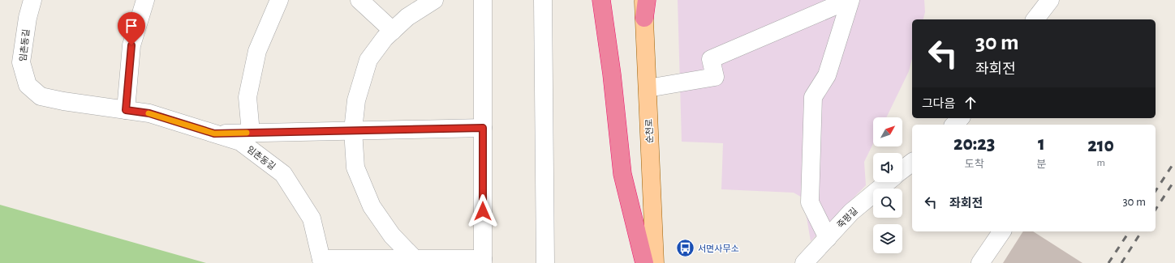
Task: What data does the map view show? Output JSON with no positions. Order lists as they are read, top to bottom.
{
  "streets": {
    "main road": ["순천로"],
    "street": ["임촌동길", "죽평길"]
  },
  "places": {
    "bus stop": ["서면사무소"]
  },
  "north": "top right",
  "page": {
    "turn": ["30 m", "좌회전"],
    "then": "그다음",
    "eta": [
      "20:23",
      "도착",
      "1",
      "분",
      "210",
      "m"
    ],
    "list": [
      {
        "name": "좌회전",
        "value": "30 m"
      }
    ]
  }
}
